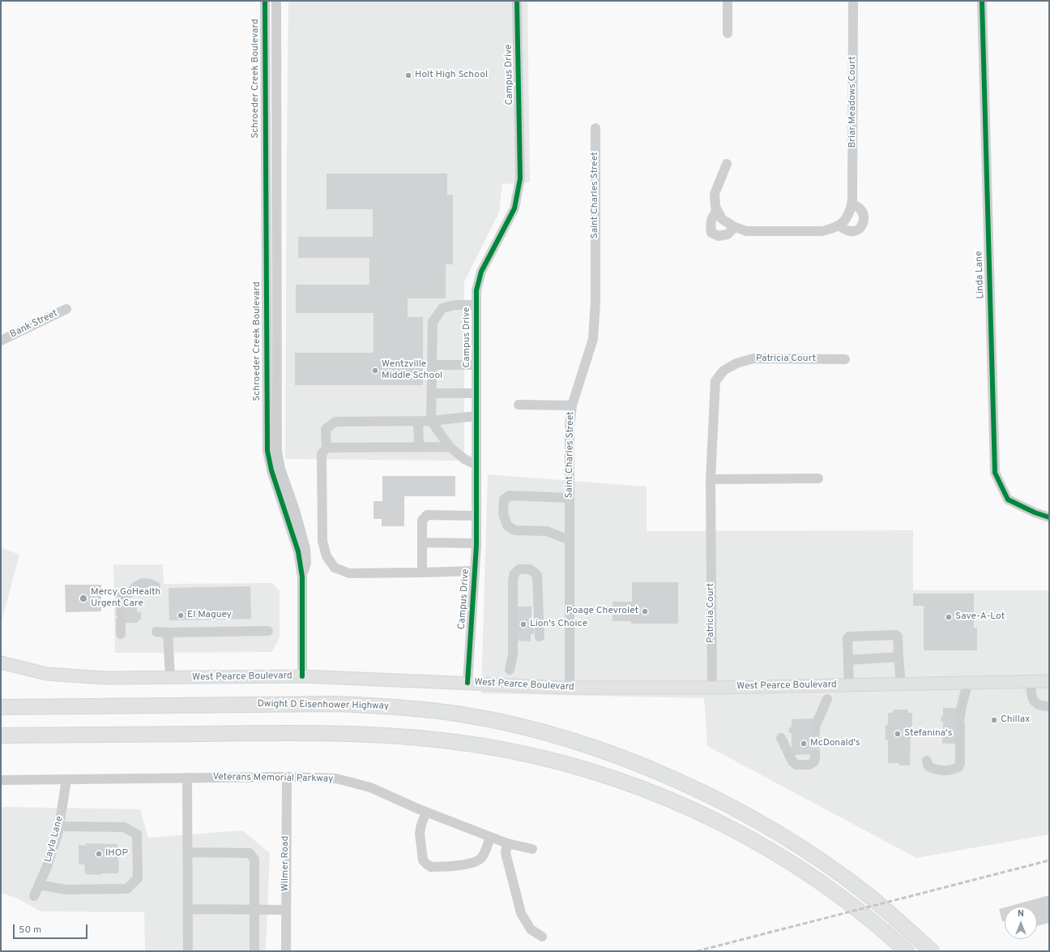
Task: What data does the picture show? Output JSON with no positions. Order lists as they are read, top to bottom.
{
  "streets": {
    "highway": ["Dwight D Eisenhower Highway"],
    "main road": ["West Pearce Boulevard"],
    "street": [
      "Campus Drive",
      "Schroeder Creek Boulevard",
      "Briar Meadows Court",
      "Saint Charles Street",
      "Linda Lane",
      "Bank Street",
      "Patricia Court",
      "Veterans Memorial Parkway",
      "Layla Lane",
      "Wilmer Road"
    ]
  },
  "crossings": [
    ["Campus Drive", "West Pearce Boulevard"],
    ["Schroeder Creek Boulevard", "West Pearce Boulevard"],
    ["Saint Charles Street", "West Pearce Boulevard"],
    ["Patricia Court", "West Pearce Boulevard"],
    ["Veterans Memorial Parkway", "Layla Lane"],
    ["Veterans Memorial Parkway", "Wilmer Road"]
  ],
  "places": [
    "Holt High School",
    "Wentzville Middle School",
    "Mercy GoHealth Urgent Care",
    "Poage Chevrolet",
    "El Maguey",
    "Save-A-Lot",
    "Lion's Choice",
    "Chillax",
    "Stefanina's",
    "McDonald's",
    "IHOP"
  ],
  "scale_bar": "50 m",
  "north": "top"
}
